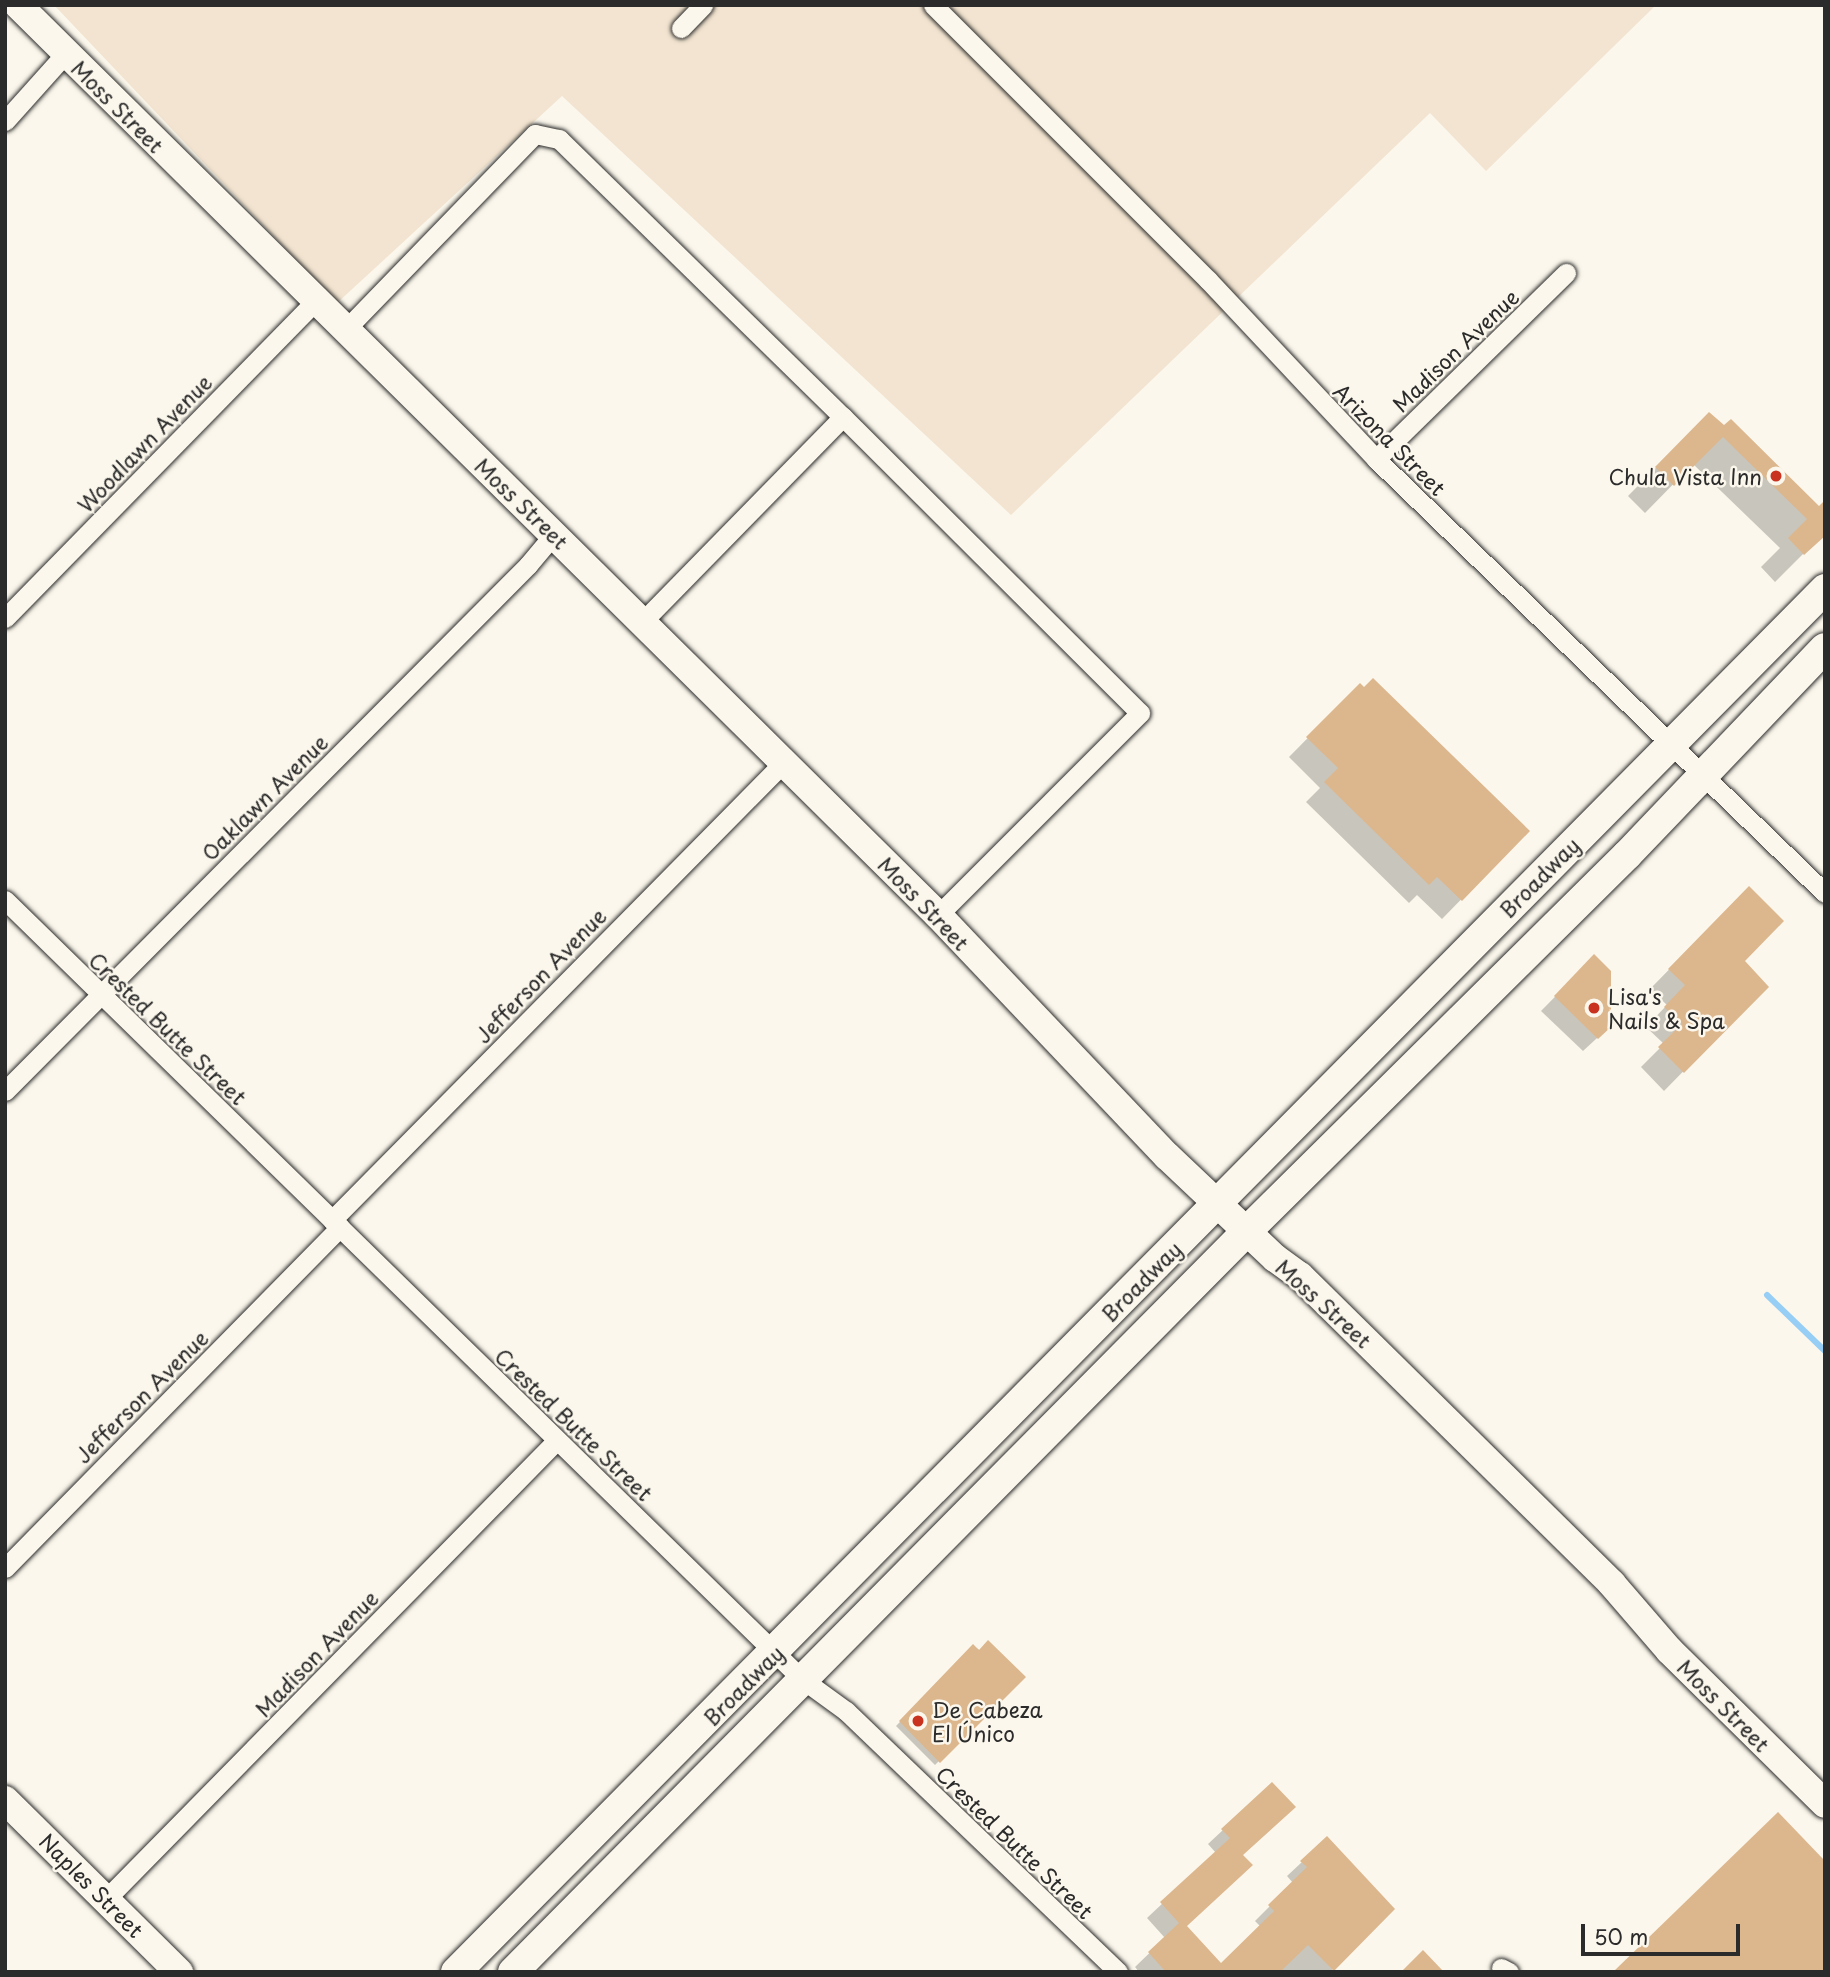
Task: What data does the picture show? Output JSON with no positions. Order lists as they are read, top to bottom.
{
  "streets": {
    "main road": ["Broadway"],
    "street": [
      "Moss Street",
      "Madison Avenue",
      "Arizona Street",
      "Woodlawn Avenue",
      "Oaklawn Avenue",
      "Jefferson Avenue",
      "Crested Butte Street",
      "Naples Street"
    ]
  },
  "crossings": [
    ["Moss Street", "Woodlawn Avenue"],
    ["Moss Street", "Oaklawn Avenue"],
    ["Moss Street", "Broadway"],
    ["Moss Street", "Jefferson Avenue"],
    ["Madison Avenue", "Arizona Street"],
    ["Madison Avenue", "Crested Butte Street"],
    ["Madison Avenue", "Naples Street"],
    ["Arizona Street", "Broadway"],
    ["Oaklawn Avenue", "Crested Butte Street"],
    ["Broadway", "Crested Butte Street"],
    ["Jefferson Avenue", "Crested Butte Street"]
  ],
  "places": ["Chula Vista Inn", "Lisa's Nails & Spa", "De Cabeza El Único"],
  "scale_bar": "50 m"
}
